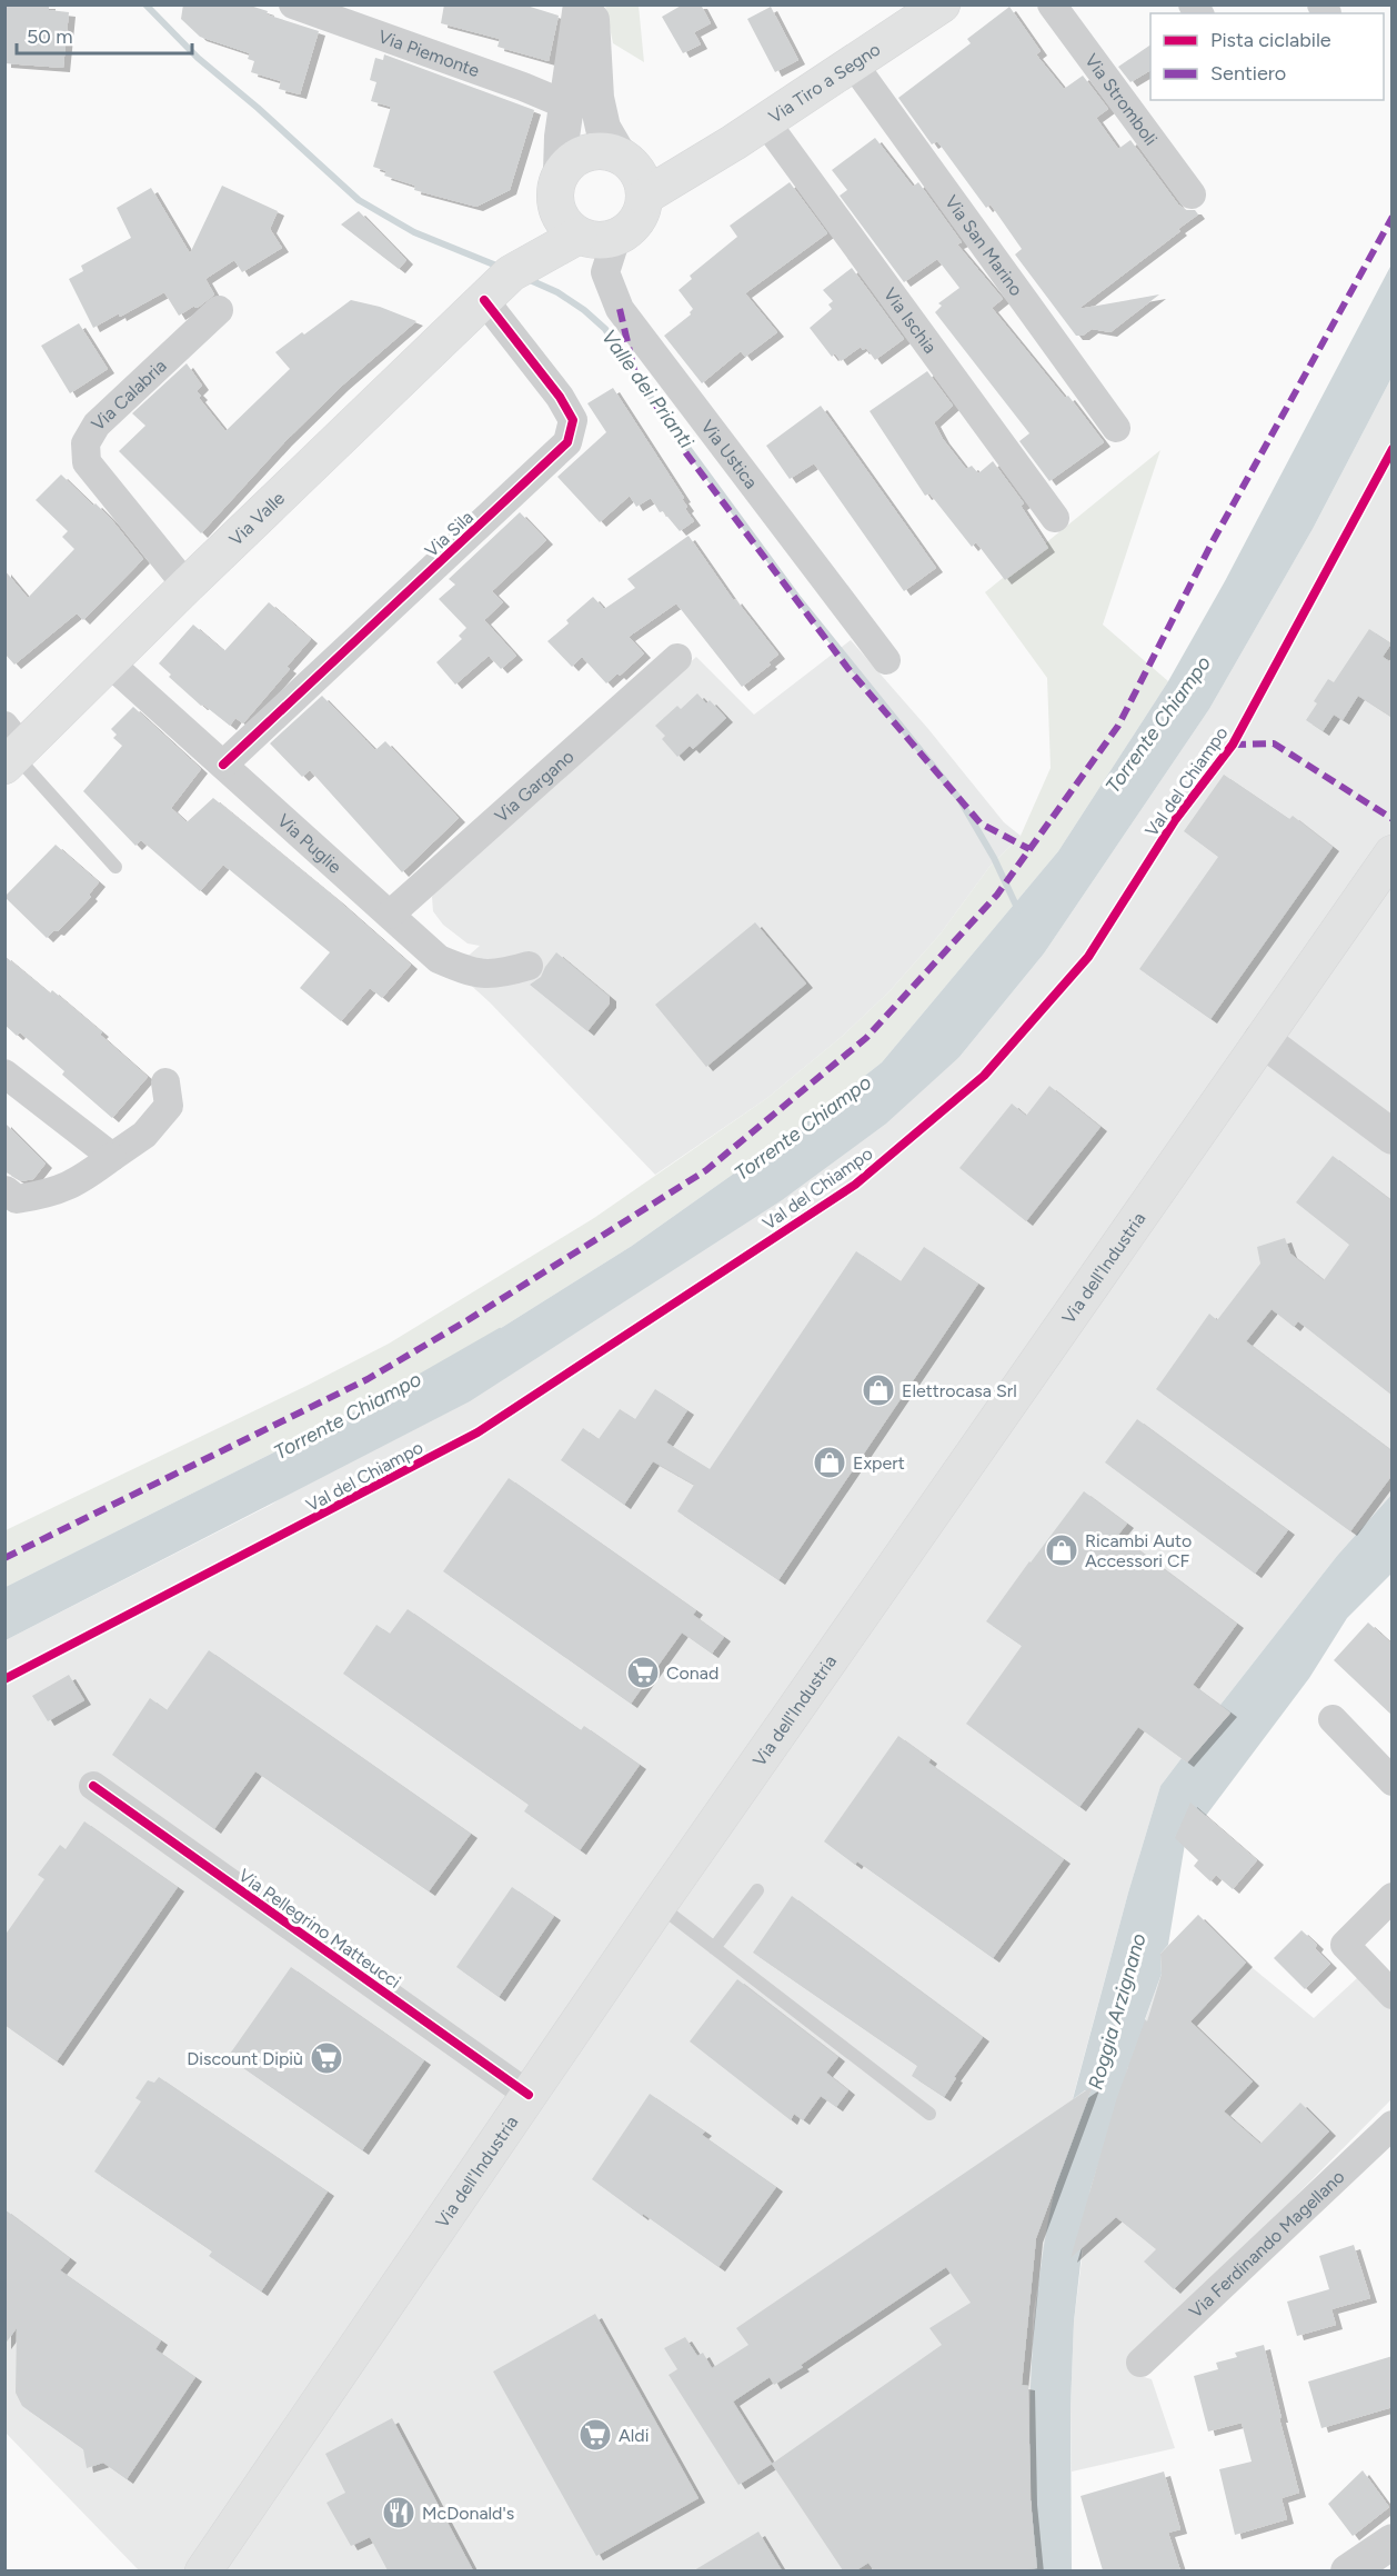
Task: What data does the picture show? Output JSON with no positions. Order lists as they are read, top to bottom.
{
  "streets": {
    "main road": ["Via Tiro a Segno", "Via Valle", "Via dell'Industria"],
    "street": [
      "Via Piemonte",
      "Via Stromboli",
      "Via San Marino",
      "Via Ischia",
      "Via Calabria",
      "Via Ustica",
      "Via Sila",
      "Via Gargano",
      "Via Puglie",
      "Via Pellegrino Matteucci",
      "Via Ferdinando Magellano"
    ],
    "cycle path": ["Val del Chiampo"]
  },
  "crossings": [
    ["Via Tiro a Segno", "Via San Marino"],
    ["Via Tiro a Segno", "Via Ischia"],
    ["Via Tiro a Segno", "Via Ustica"],
    ["Via Tiro a Segno", "Via Valle"],
    ["Via Calabria", "Via Valle"],
    ["Via Ustica", "Via Valle"],
    ["Via Valle", "Via Sila"],
    ["Via Valle", "Via Puglie"],
    ["Via Sila", "Via Puglie"],
    ["Via Gargano", "Via Puglie"],
    ["Via dell'Industria", "Via Pellegrino Matteucci"]
  ],
  "water": ["Valle dei Prianti", "Torrente Chiampo", "Roggia Arzignano"],
  "places": {
    "shop": ["Elettrocasa Srl", "Expert", "Ricambi Auto Accessori CF"],
    "supermarket": ["Conad", "Discount Dipiù", "Aldi"],
    "restaurant": ["McDonald's"]
  },
  "legend": ["Pista ciclabile", "Sentiero"],
  "scale_bar": "50 m"
}
